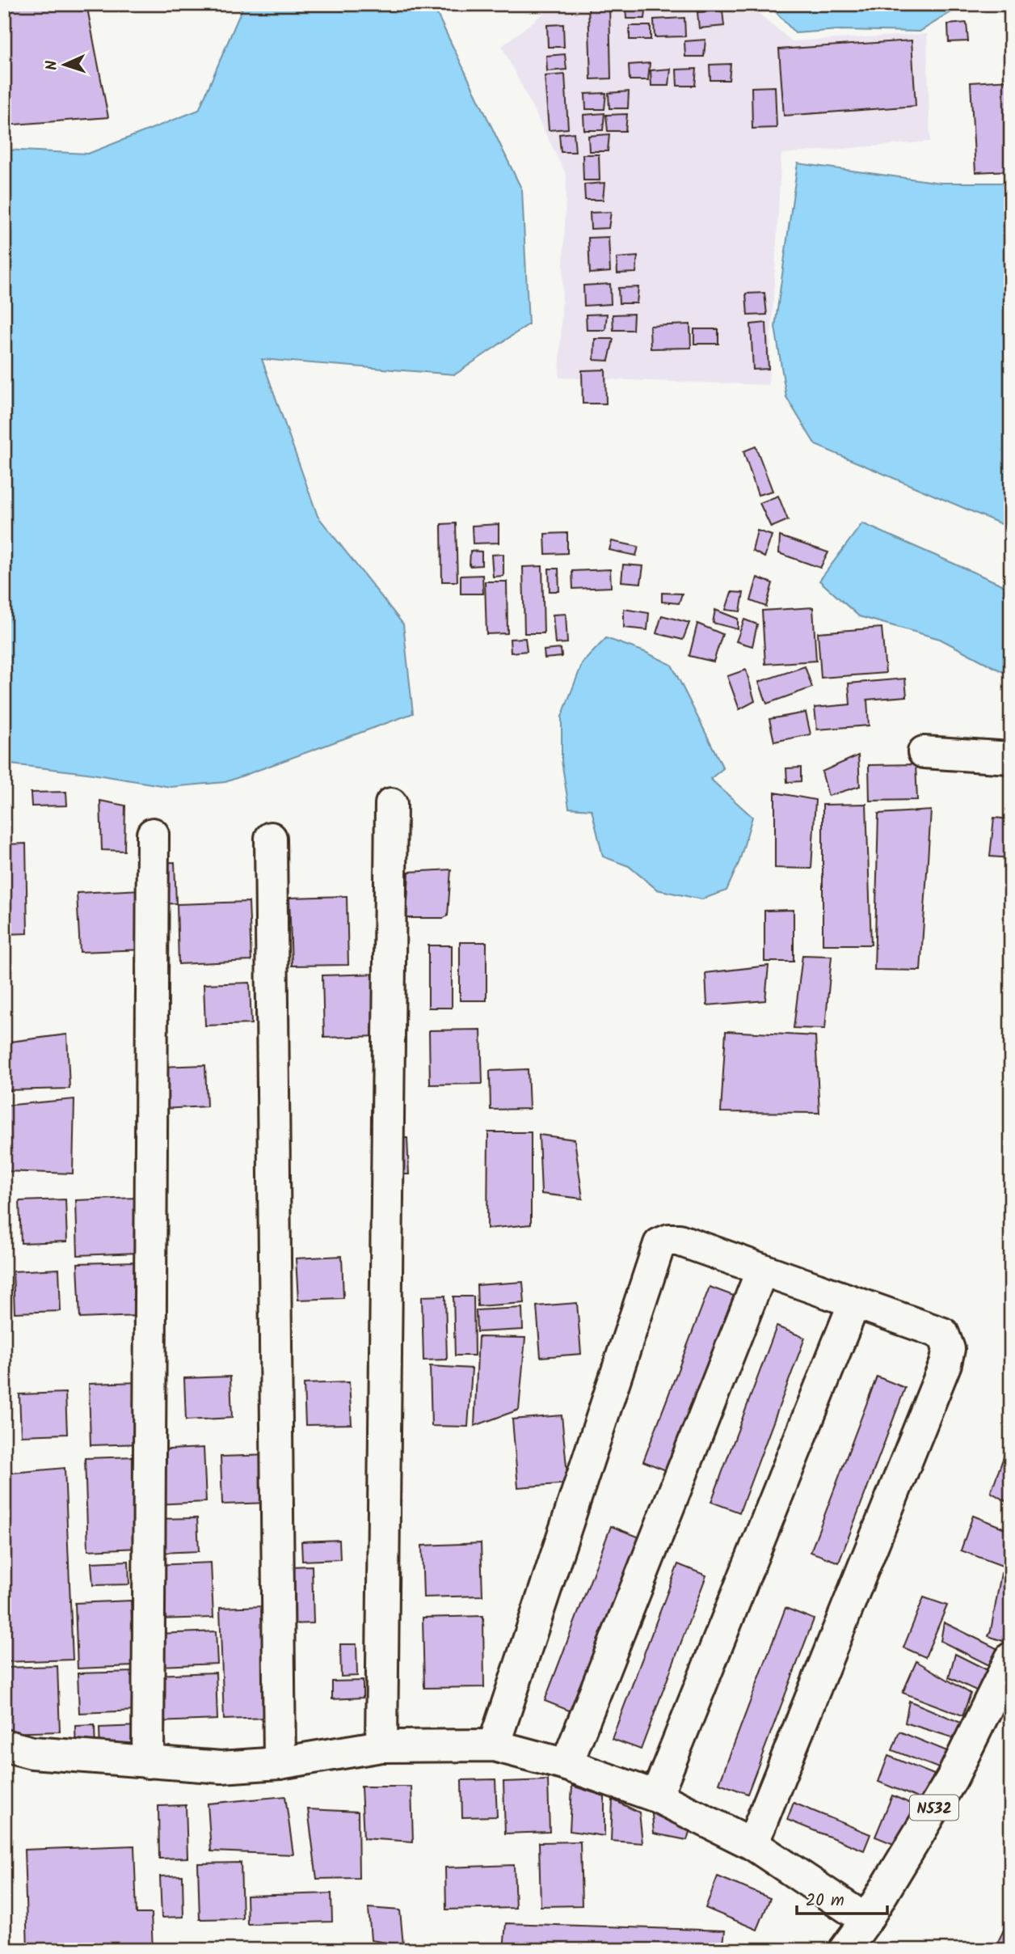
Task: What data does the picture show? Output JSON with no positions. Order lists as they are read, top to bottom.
{
  "streets": {
    "main road": ["N532"]
  },
  "scale_bar": "20 m",
  "north": "left"
}
